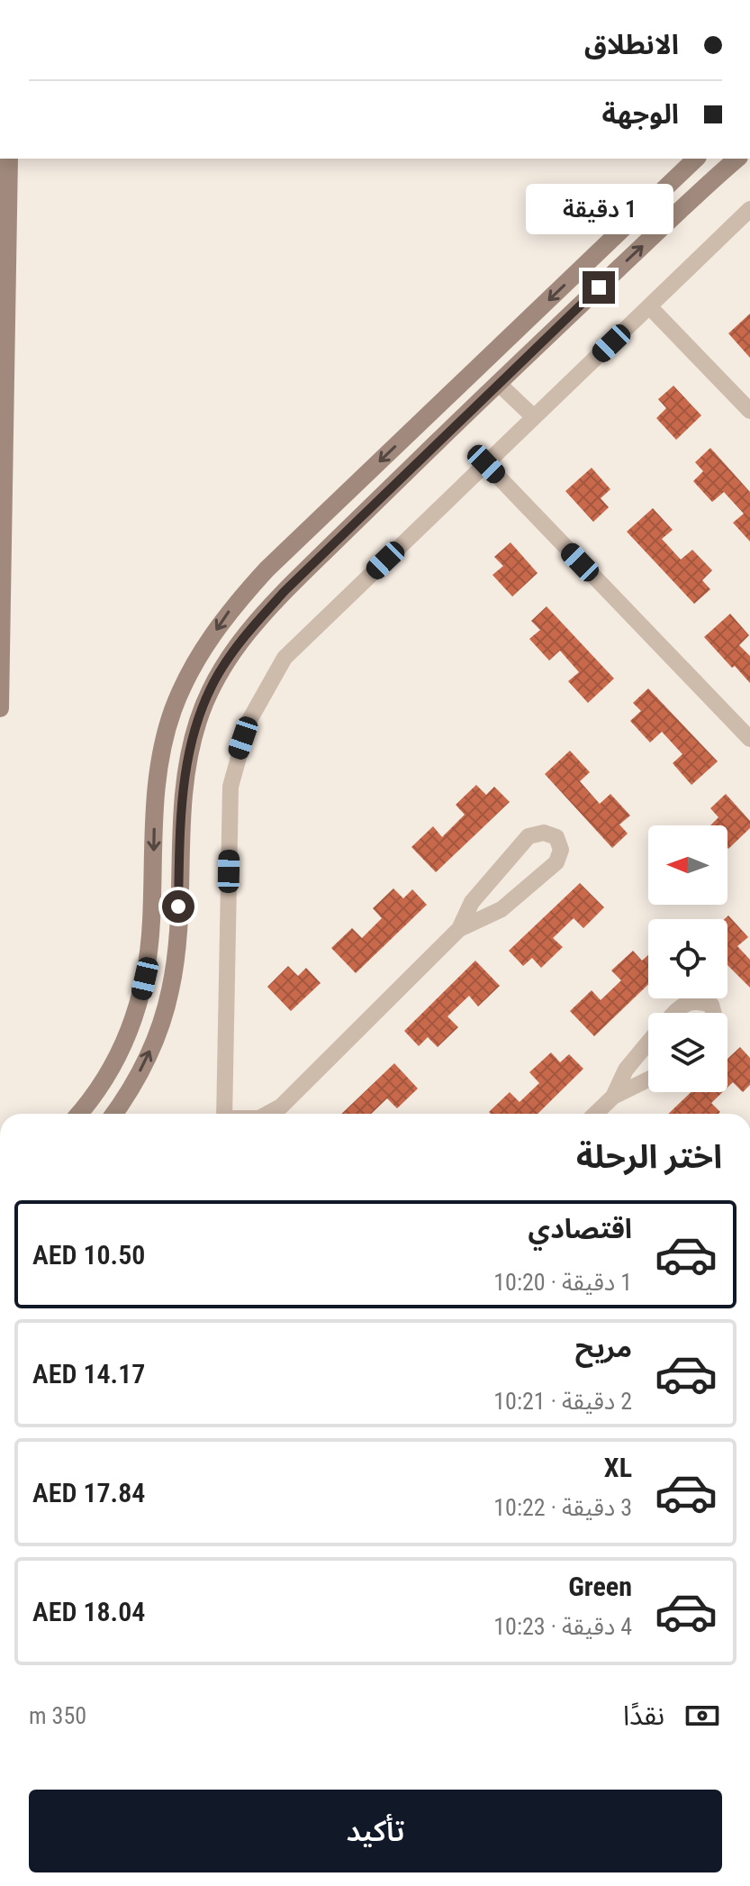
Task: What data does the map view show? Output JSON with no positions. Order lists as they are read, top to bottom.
{
  "north": "left",
  "page": {
    "banner": ["الانطلاق", "الوجهة"],
    "bubble": "1 دقيقة",
    "heading": "اختر الرحلة",
    "list": [
      {
        "name": "اقتصادي",
        "note": "1 دقيقة · 10:20",
        "value": "AED 10.50"
      },
      {
        "name": "مريح",
        "note": "2 دقيقة · 10:21",
        "value": "AED 14.17"
      },
      {
        "name": "XL",
        "note": "3 دقيقة · 10:22",
        "value": "AED 17.84"
      },
      {
        "name": "Green",
        "note": "4 دقيقة · 10:23",
        "value": "AED 18.04"
      }
    ],
    "pay": ["نقدًا", "350 m"],
    "buttons": "تأكيد"
  }
}
